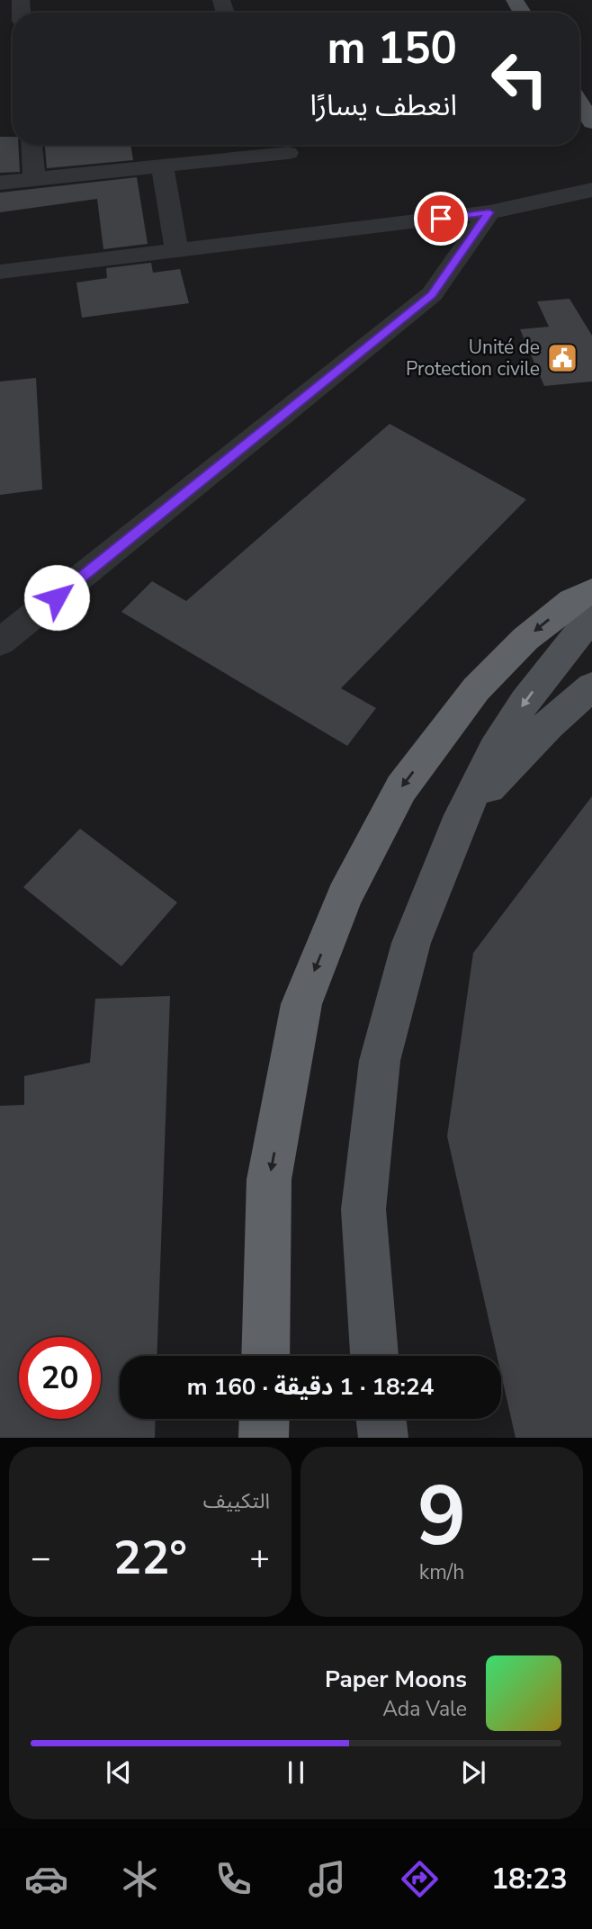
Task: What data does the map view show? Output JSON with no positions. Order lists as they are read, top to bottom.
{
  "places": {
    "public building": ["Unité de Protection civile"]
  },
  "page": {
    "turn": ["150 m", "انعطف يسارًا"],
    "limit": "20",
    "trip": "18:24 · 1 دقيقة · 160 m",
    "tile": [
      ["9", "km/h"],
      "التكييف"
    ],
    "heat": ["−", "22°", "+"],
    "song": ["Paper Moons", "Ada Vale"],
    "tabs": "18:23"
  }
}
